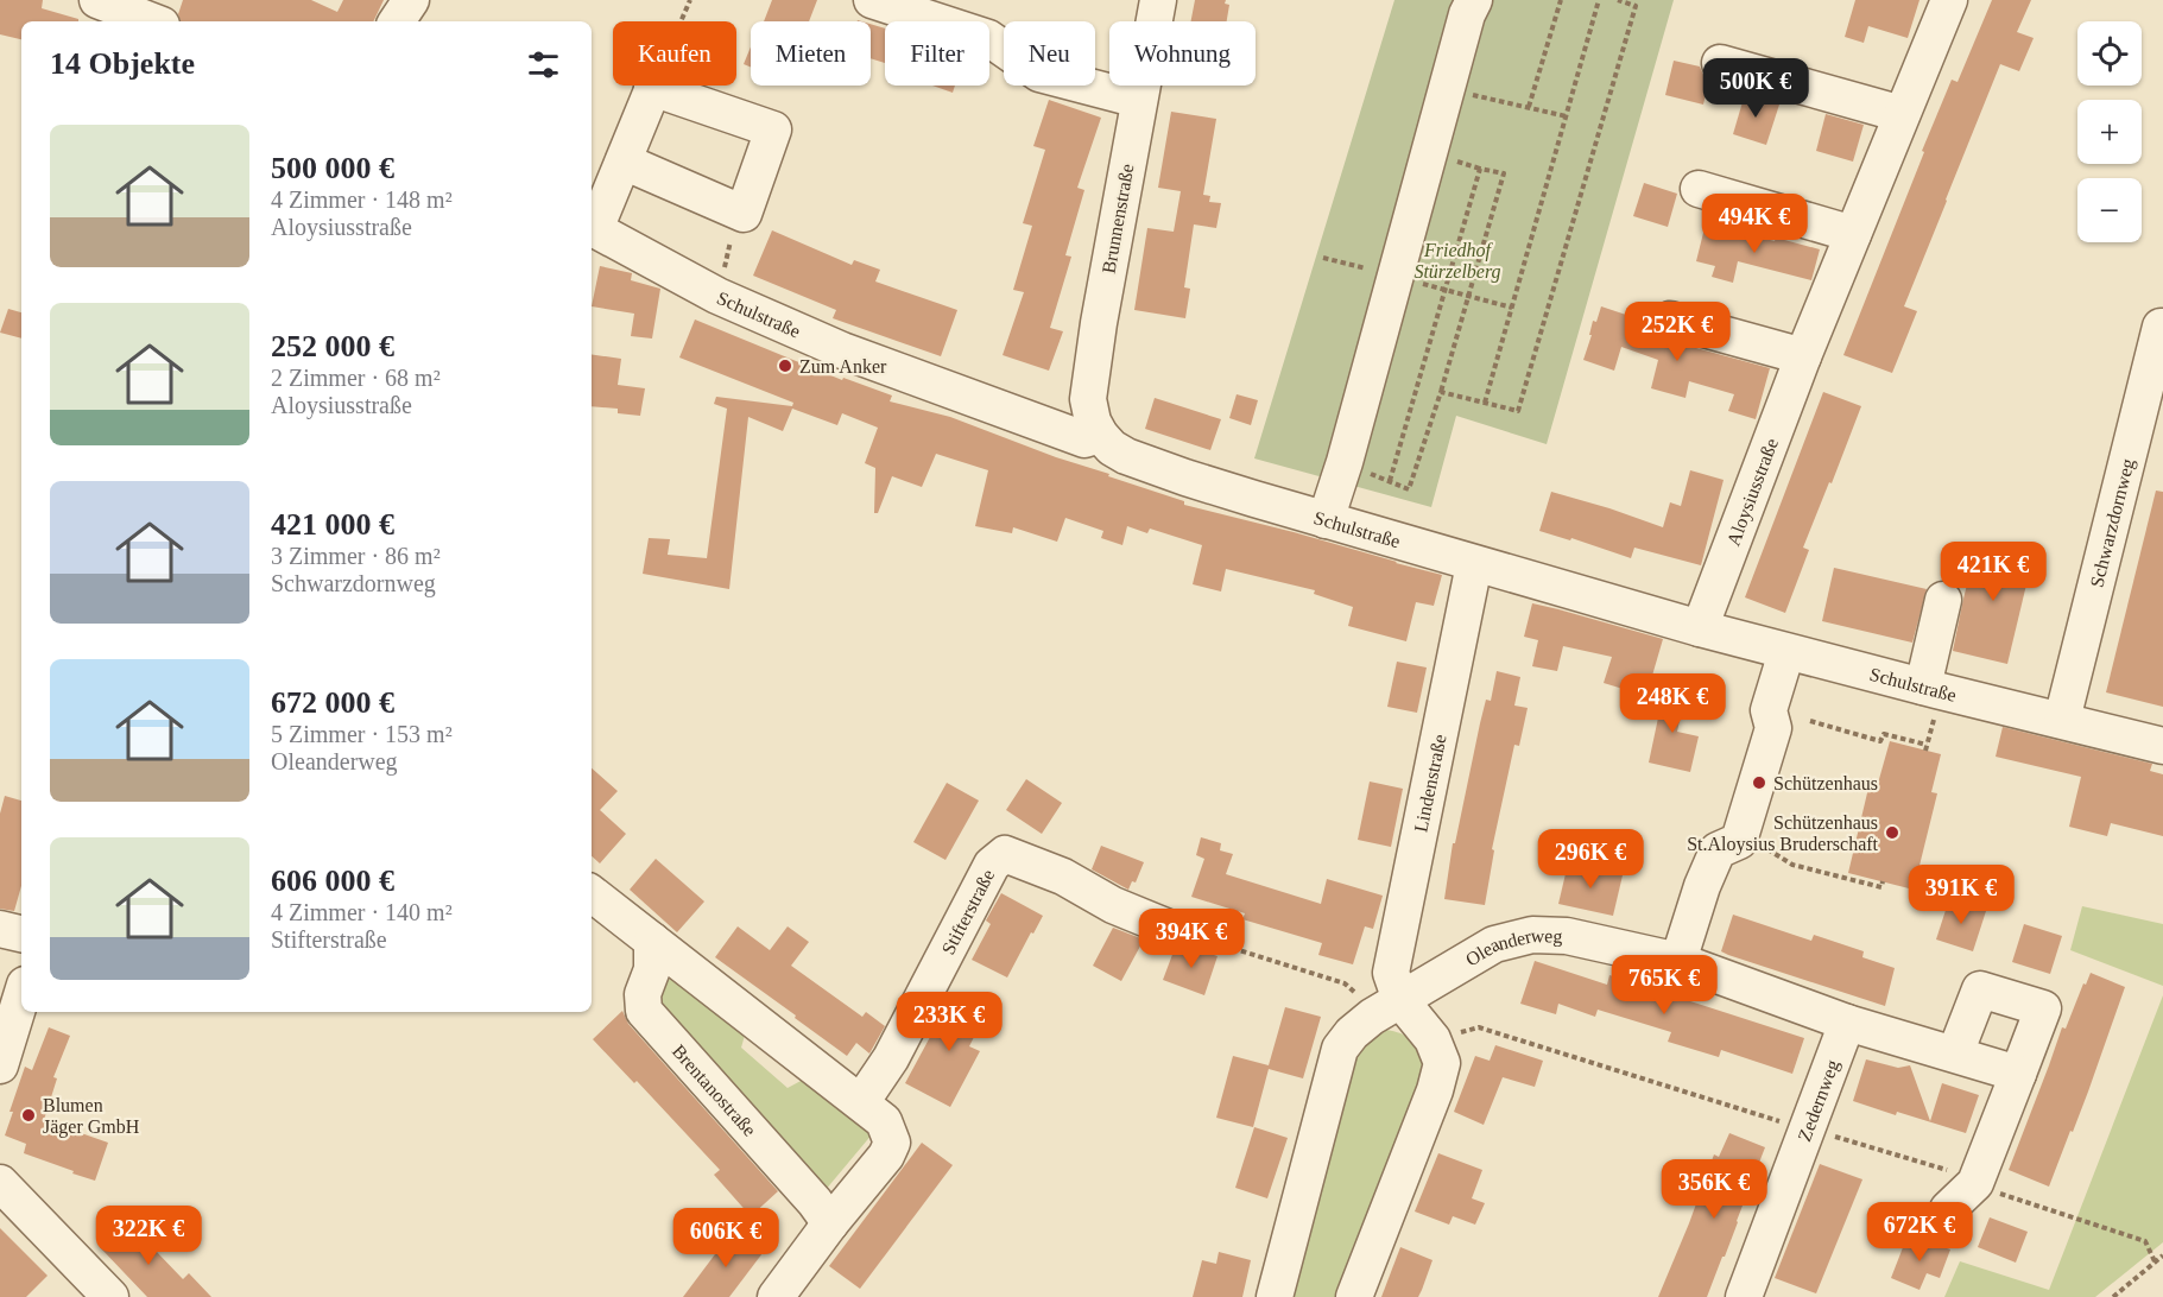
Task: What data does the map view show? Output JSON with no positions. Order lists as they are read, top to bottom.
{
  "streets": {
    "street": [
      "Brunnenstraße",
      "Schulstraße",
      "Aloysiusstraße",
      "Schwarzdornweg",
      "Lindenstraße",
      "Stifterstraße",
      "Oleanderweg",
      "Brentanostraße",
      "Zedernweg"
    ]
  },
  "crossings": [
    ["Brunnenstraße", "Schulstraße"],
    ["Schulstraße", "Aloysiusstraße"],
    ["Schulstraße", "Schwarzdornweg"],
    ["Schulstraße", "Lindenstraße"],
    ["Lindenstraße", "Oleanderweg"],
    ["Oleanderweg", "Zedernweg"]
  ],
  "parks": ["Friedhof Stürzelberg"],
  "places": [
    "Zum Anker",
    "Schützenhaus",
    "Schützenhaus St.Aloysius Bruderschaft",
    "Blumen Jäger GmbH"
  ],
  "page": {
    "map_buttons": ["+", "−"],
    "chip": [
      "Kaufen",
      "Mieten",
      "Filter",
      "Neu",
      "Wohnung"
    ],
    "heading": "14 Objekte",
    "price": [
      "500K €",
      "494K €",
      "252K €",
      "421K €",
      "248K €",
      "296K €",
      "391K €",
      "394K €",
      "765K €",
      "233K €",
      "356K €",
      "672K €",
      "322K €",
      "606K €"
    ],
    "list": [
      {
        "name": "500 000 €",
        "note": "4 Zimmer · 148 m² · Aloysiusstraße"
      },
      {
        "name": "252 000 €",
        "note": "2 Zimmer · 68 m² · Aloysiusstraße"
      },
      {
        "name": "421 000 €",
        "note": "3 Zimmer · 86 m² · Schwarzdornweg"
      },
      {
        "name": "672 000 €",
        "note": "5 Zimmer · 153 m² · Oleanderweg"
      },
      {
        "name": "606 000 €",
        "note": "4 Zimmer · 140 m² · Stifterstraße"
      }
    ]
  }
}
